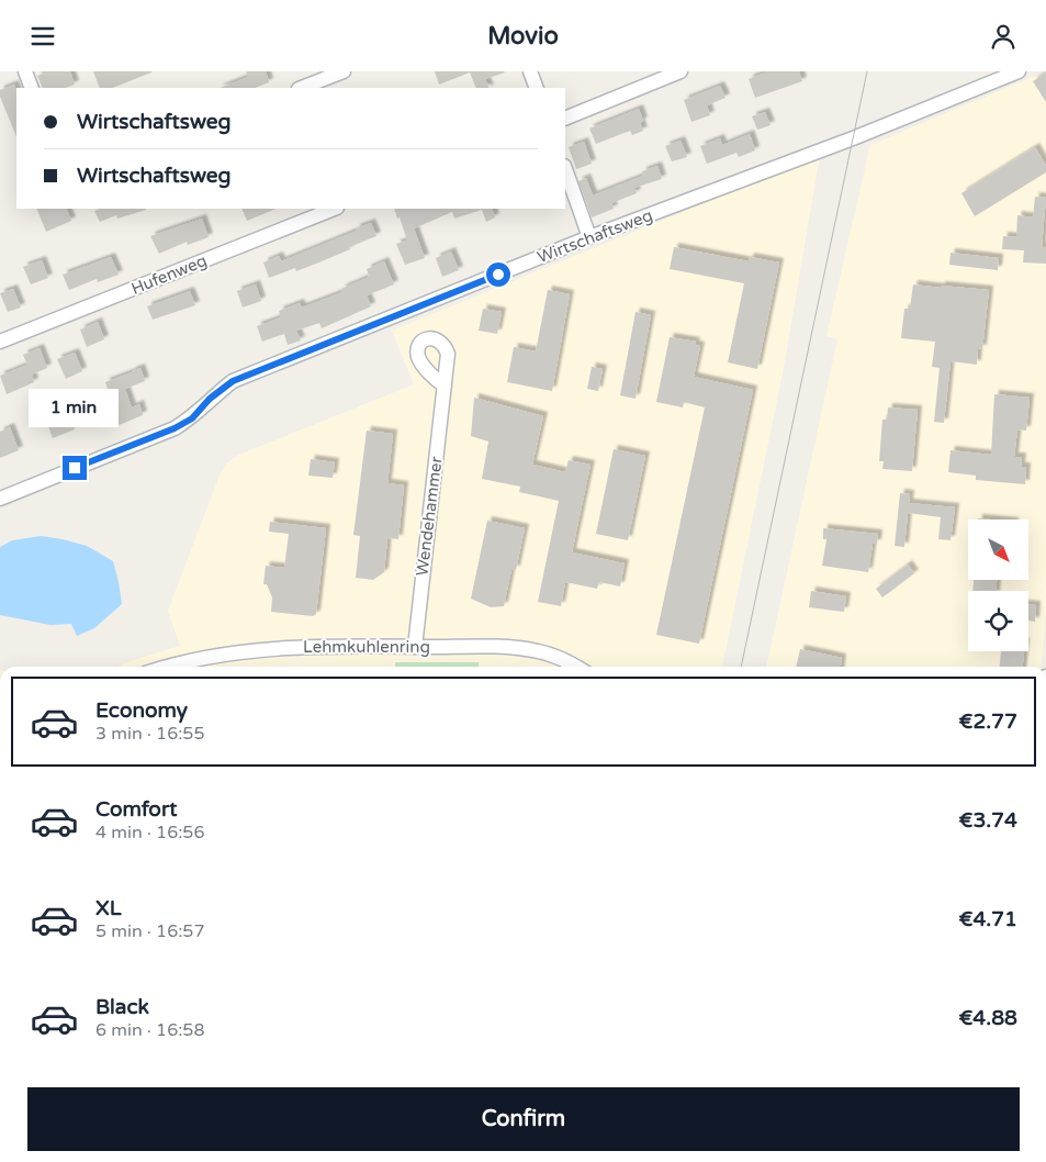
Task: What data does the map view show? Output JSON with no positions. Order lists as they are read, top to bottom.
{
  "streets": {
    "street": [
      "Wirtschaftsweg",
      "Hufenweg",
      "Wendehammer",
      "Lehmkuhlenring"
    ]
  },
  "crossings": [
    ["Wendehammer", "Lehmkuhlenring"]
  ],
  "north": "bottom right",
  "page": {
    "header": "Movio",
    "banner": ["Wirtschaftsweg", "Wirtschaftsweg"],
    "bubble": "1 min",
    "list": [
      {
        "name": "Economy",
        "note": "3 min · 16:55",
        "value": "€2.77"
      },
      {
        "name": "Comfort",
        "note": "4 min · 16:56",
        "value": "€3.74"
      },
      {
        "name": "XL",
        "note": "5 min · 16:57",
        "value": "€4.71"
      },
      {
        "name": "Black",
        "note": "6 min · 16:58",
        "value": "€4.88"
      }
    ],
    "buttons": "Confirm"
  }
}
